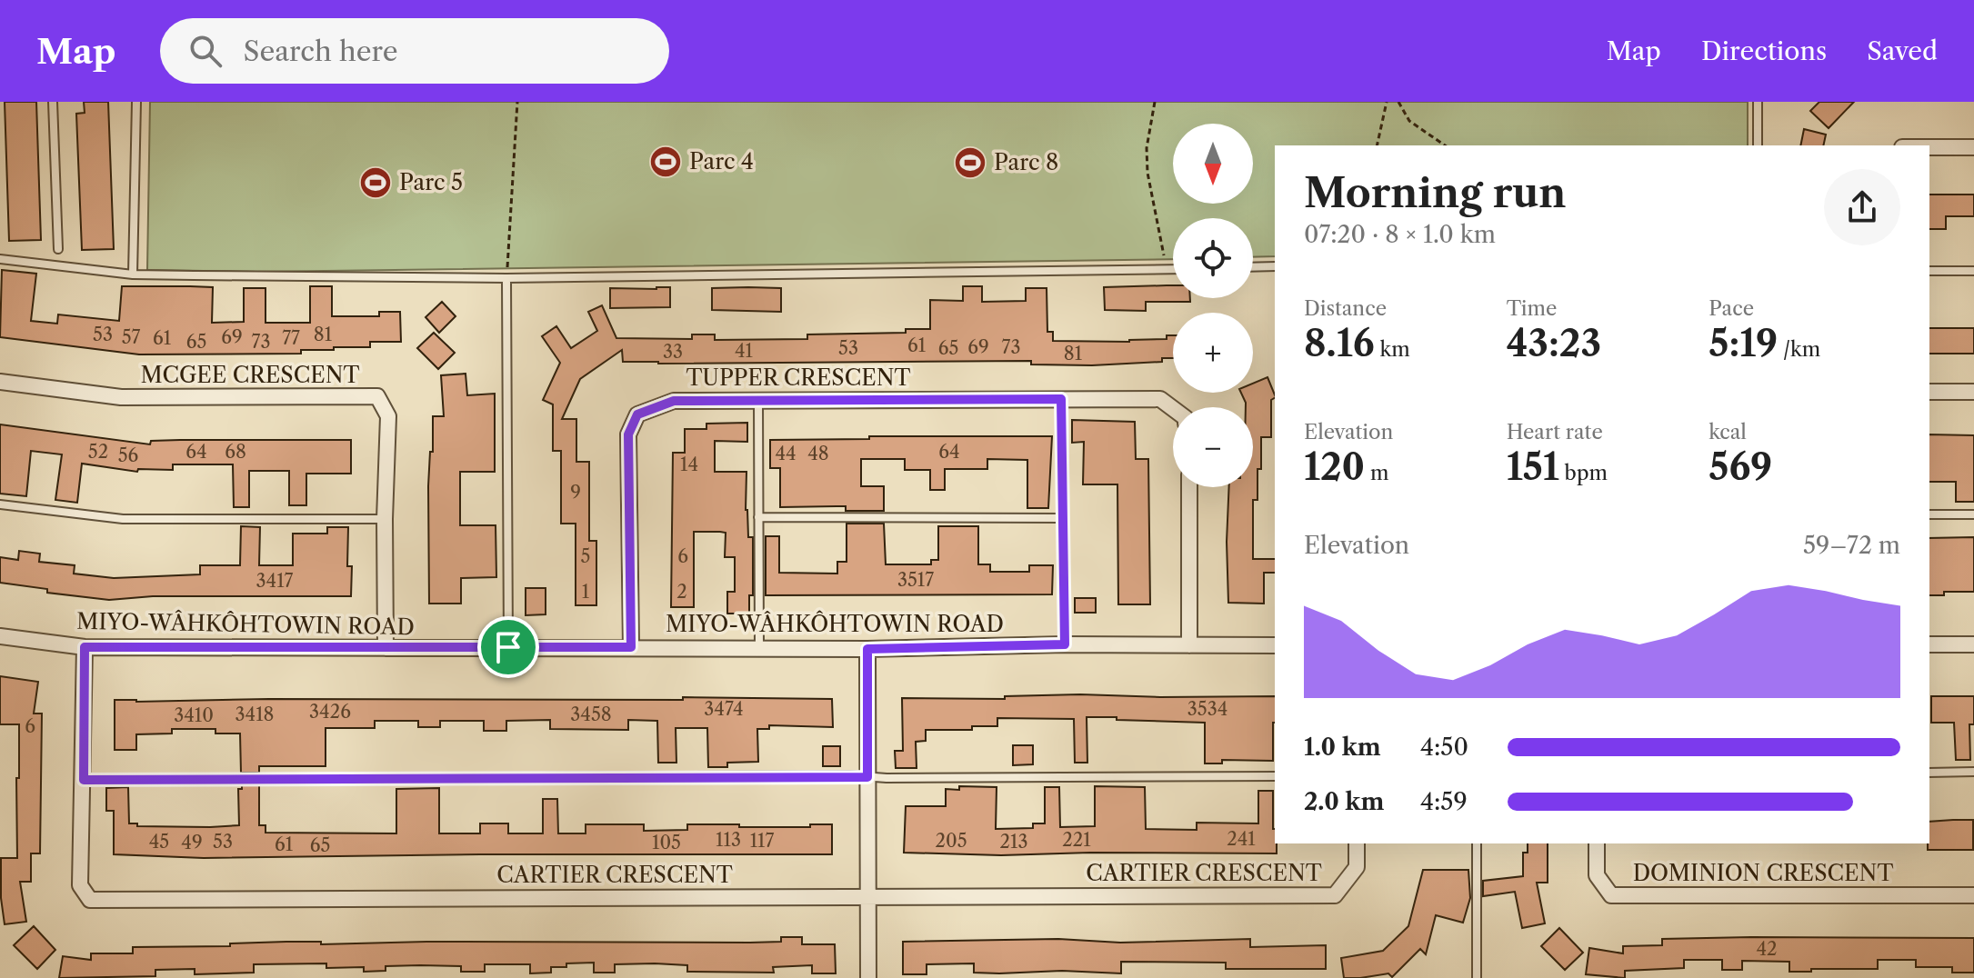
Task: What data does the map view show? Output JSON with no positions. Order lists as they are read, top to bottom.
{
  "streets": {
    "street": [
      "MCGEE CRESCENT",
      "TUPPER CRESCENT",
      "MIYO-WÂHKÔHTOWIN ROAD",
      "CARTIER CRESCENT",
      "DOMINION CRESCENT"
    ]
  },
  "crossings": [
    ["MCGEE CRESCENT", "MIYO-WÂHKÔHTOWIN ROAD"],
    ["TUPPER CRESCENT", "MIYO-WÂHKÔHTOWIN ROAD"],
    ["MIYO-WÂHKÔHTOWIN ROAD", "CARTIER CRESCENT"]
  ],
  "places": {
    "sports": ["Parc 4", "Parc 8", "Parc 5"]
  },
  "house_numbers": [
    "53",
    "81",
    "57",
    "69",
    "61",
    "77",
    "65",
    "73",
    "61",
    "69",
    "73",
    "53",
    "65",
    "41",
    "33",
    "81",
    "52",
    "64",
    "68",
    "64",
    "44",
    "48",
    "56",
    "14",
    "9",
    "5",
    "6",
    "3517",
    "3417",
    "1",
    "2",
    "3474",
    "3534",
    "3426",
    "3418",
    "3458",
    "3410",
    "6",
    "241",
    "113",
    "221",
    "117",
    "205",
    "45",
    "53",
    "213",
    "49",
    "105",
    "61",
    "65",
    "42"
  ],
  "north": "bottom",
  "page": {
    "header": "Map",
    "search": "Search here",
    "nav": ["Map", "Directions", "Saved"],
    "map_buttons": ["+", "−"],
    "heading": ["Morning run", "07:20 · 8 × 1.0 km"],
    "stats": [
      ["Distance", "8.16 km"],
      ["Time", "43:23"],
      ["Pace", "5:19 /km"],
      ["Elevation", "120 m"],
      ["Heart rate", "151 bpm"],
      ["kcal", "569"]
    ],
    "chart": ["Elevation", "59–72 m"],
    "list": [
      {
        "name": "1.0 km",
        "note": "4:50"
      },
      {
        "name": "2.0 km",
        "note": "4:59"
      }
    ]
  }
}
